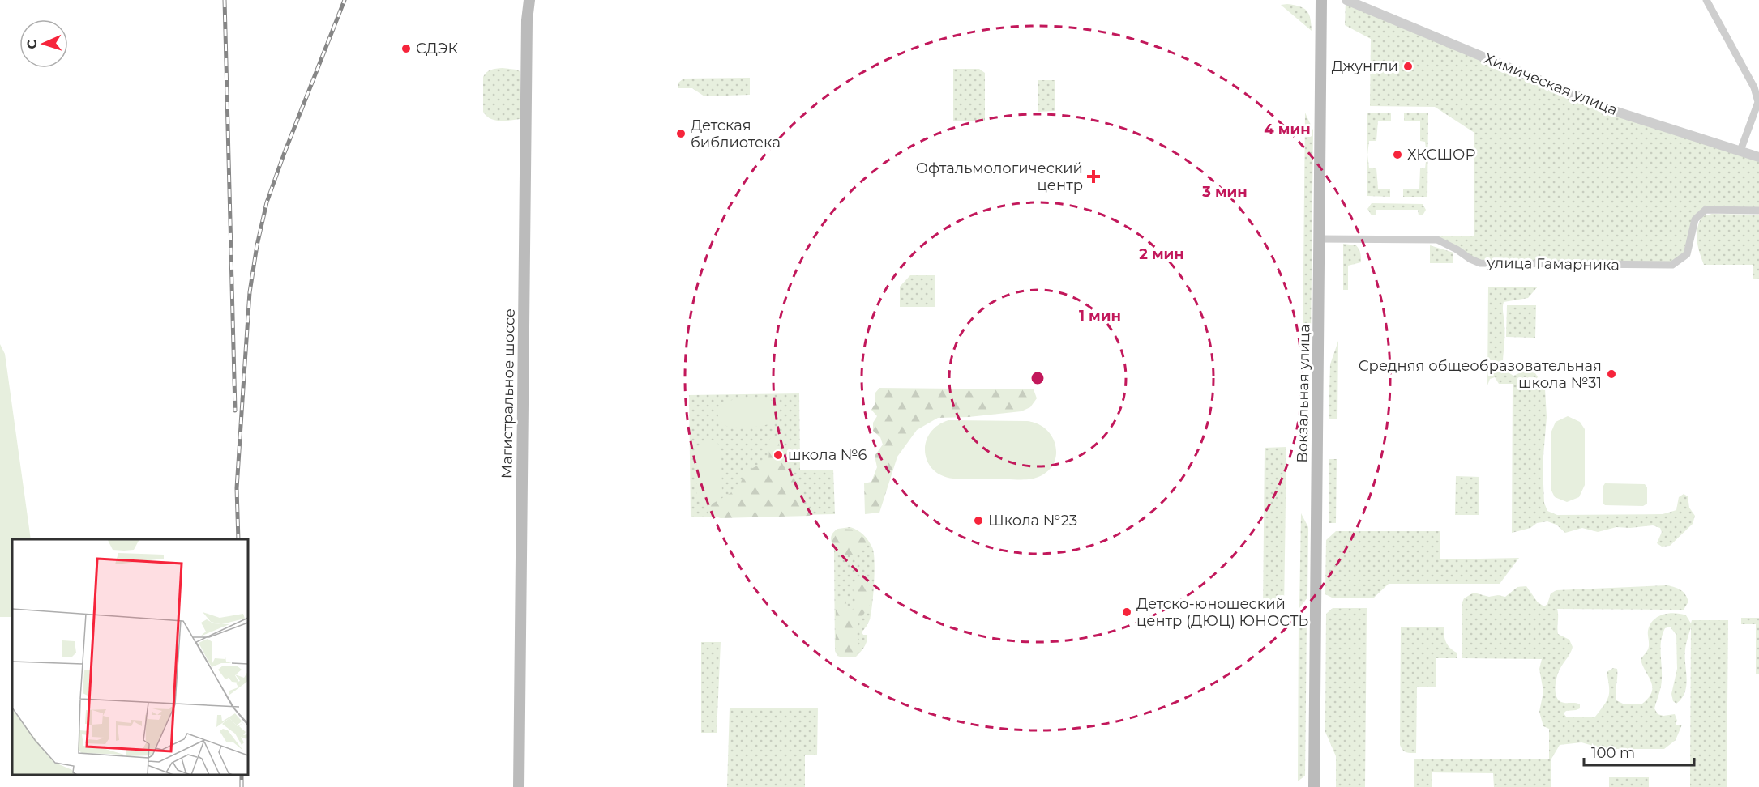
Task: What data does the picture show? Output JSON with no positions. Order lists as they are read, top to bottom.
{
  "streets": {
    "main road": ["Магистральное шоссе", "Вокзальная улица"],
    "street": ["Химическая улица", "улица Гамарника"]
  },
  "crossings": [
    ["улица Гамарника", "Вокзальная улица"]
  ],
  "places": {
    "other": [
      "СДЭК",
      "Джунгли",
      "Детская библиотека",
      "ХКСШОР",
      "Средняя общеобразовательная школа №31",
      "школа №6",
      "Школа №23",
      "Детско-юношеский центр (ДЮЦ) ЮНОСТЬ"
    ],
    "health": ["Офтальмологический центр"]
  },
  "scale_bar": "100 m",
  "north": "left",
  "rings": [
    "4 мин",
    "3 мин",
    "2 мин",
    "1 мин"
  ]
}
